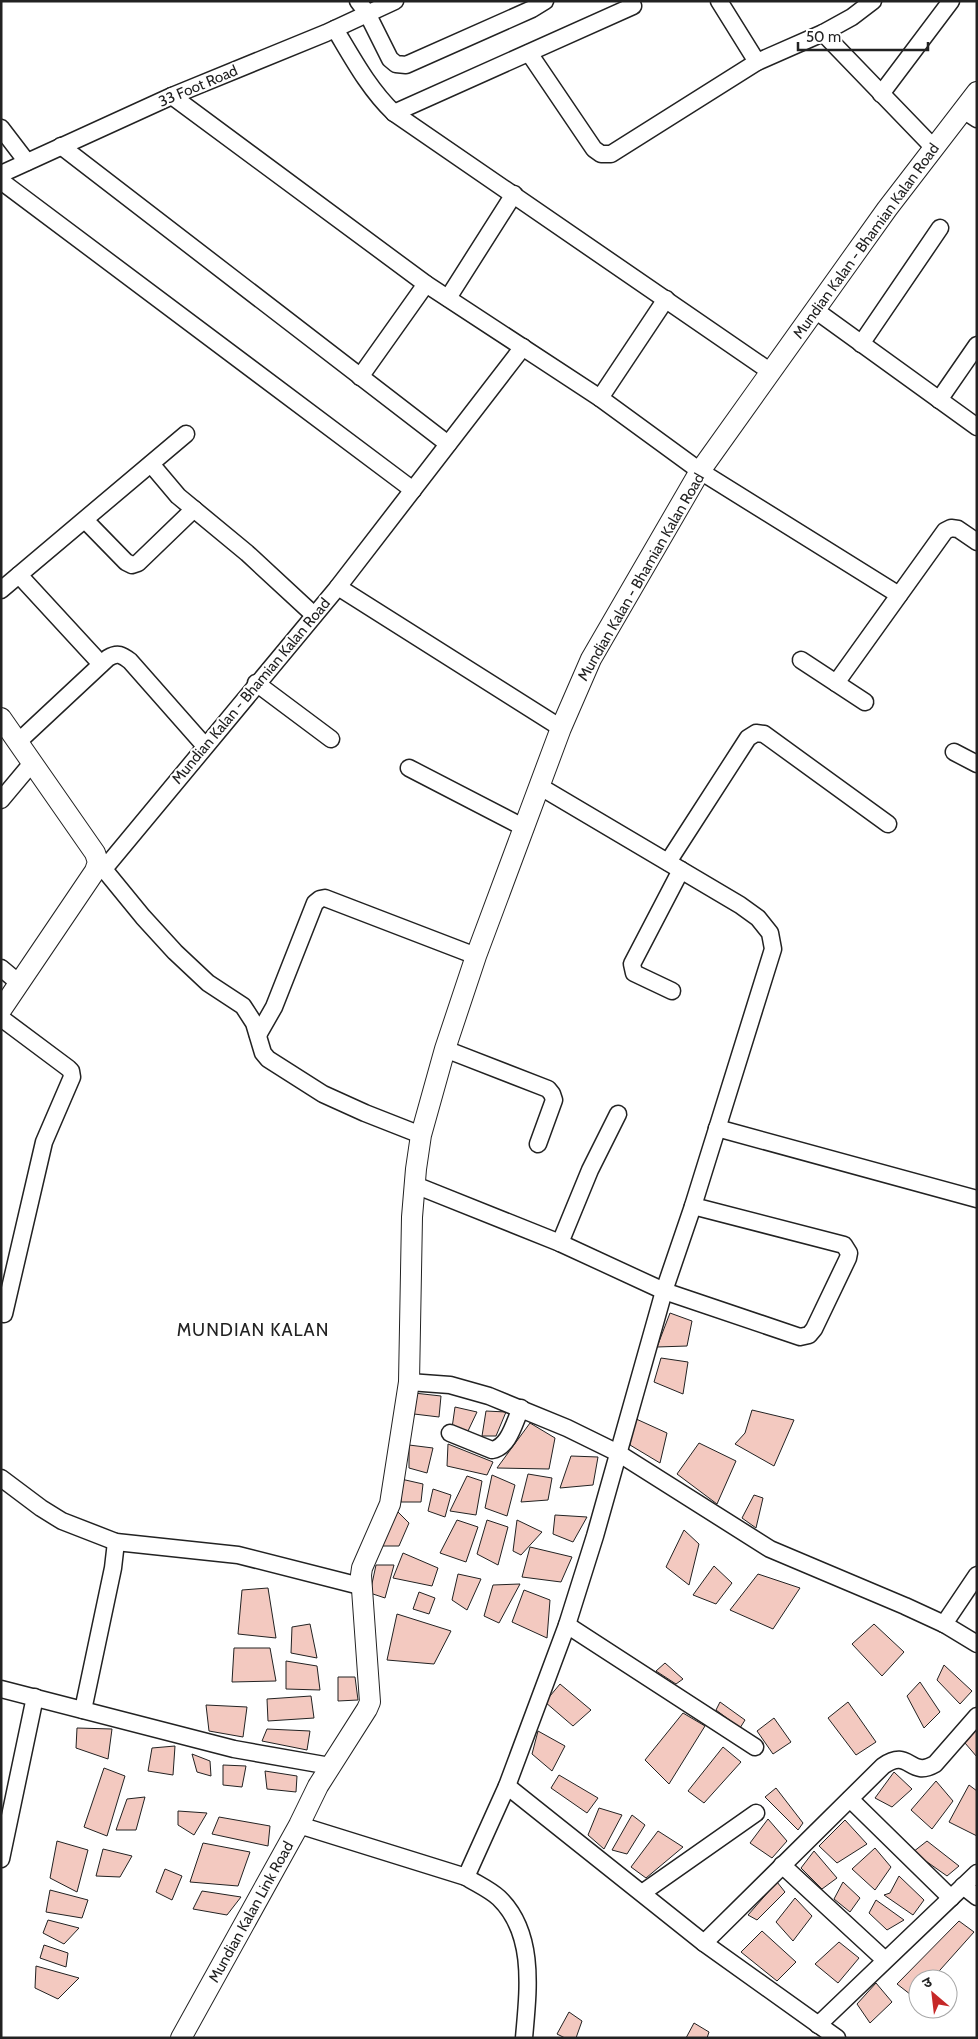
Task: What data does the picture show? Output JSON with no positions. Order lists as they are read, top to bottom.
{
  "streets": {
    "street": ["33 Foot Road", "Mundian Kalan - Bhamian Kalan Road", "Mundian Kalan Link Road"]
  },
  "crossings": [
    ["Mundian Kalan - Bhamian Kalan Road", "Mundian Kalan Link Road"]
  ],
  "districts": ["MUNDIAN KALAN"],
  "scale_bar": "50 m",
  "north": "top left"
}
